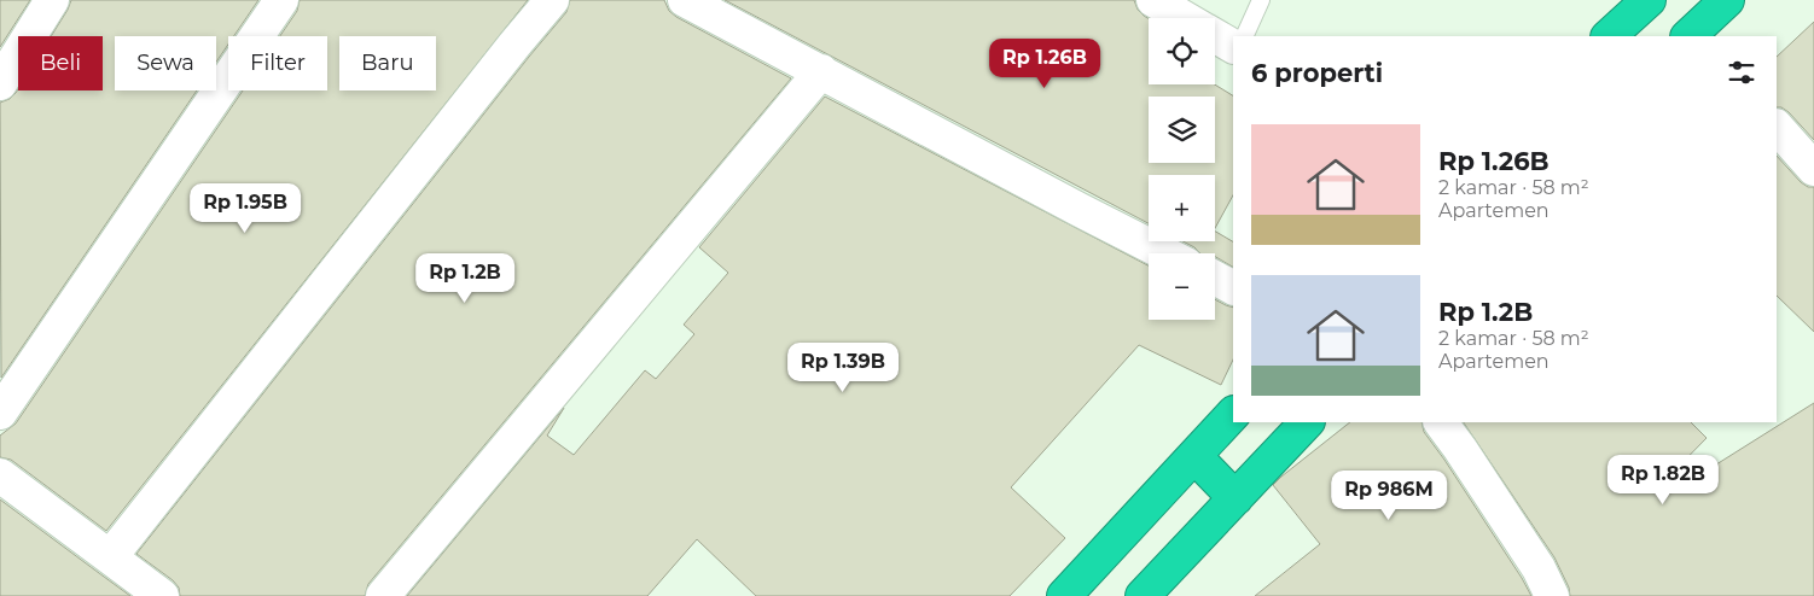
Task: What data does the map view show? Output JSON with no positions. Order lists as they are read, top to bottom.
{
  "page": {
    "map_buttons": ["+", "−"],
    "chip": [
      "Beli",
      "Sewa",
      "Filter",
      "Baru"
    ],
    "heading": "6 properti",
    "price": [
      "Rp 1.26B",
      "Rp 1.95B",
      "Rp 1.2B",
      "Rp 1.39B",
      "Rp 1.82B",
      "Rp 986M"
    ],
    "list": [
      {
        "name": "Rp 1.26B",
        "note": "2 kamar · 58 m² · Apartemen"
      },
      {
        "name": "Rp 1.2B",
        "note": "2 kamar · 58 m² · Apartemen"
      }
    ]
  }
}
